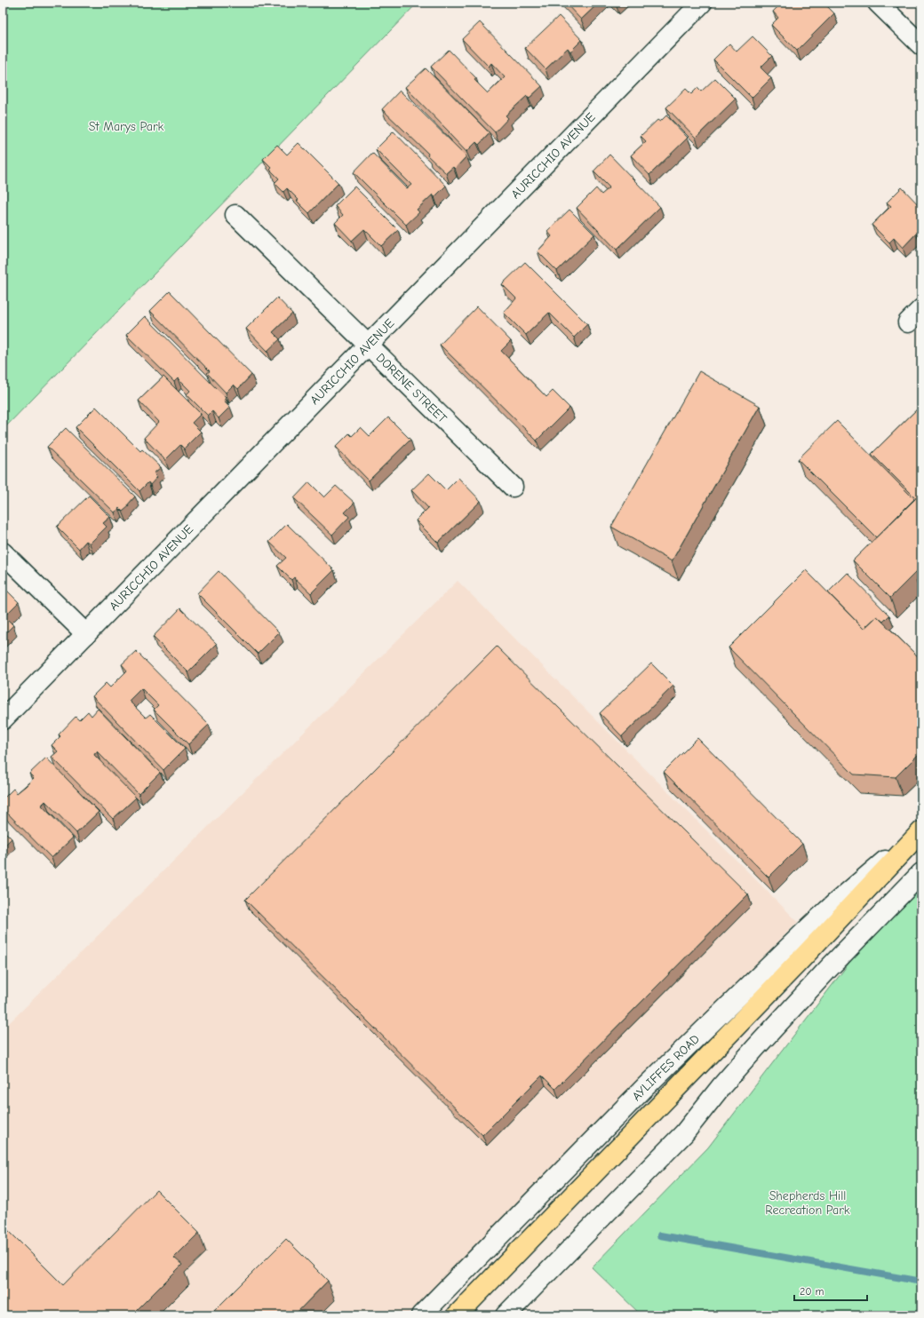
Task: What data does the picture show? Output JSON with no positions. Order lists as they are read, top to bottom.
{
  "streets": {
    "street": ["AURICCHIO AVENUE", "DORENE STREET", "AYLIFFES ROAD"]
  },
  "crossings": [
    ["AURICCHIO AVENUE", "DORENE STREET"]
  ],
  "parks": ["St Marys Park", "Shepherds Hill Recreation Park"],
  "scale_bar": "20 m"
}
